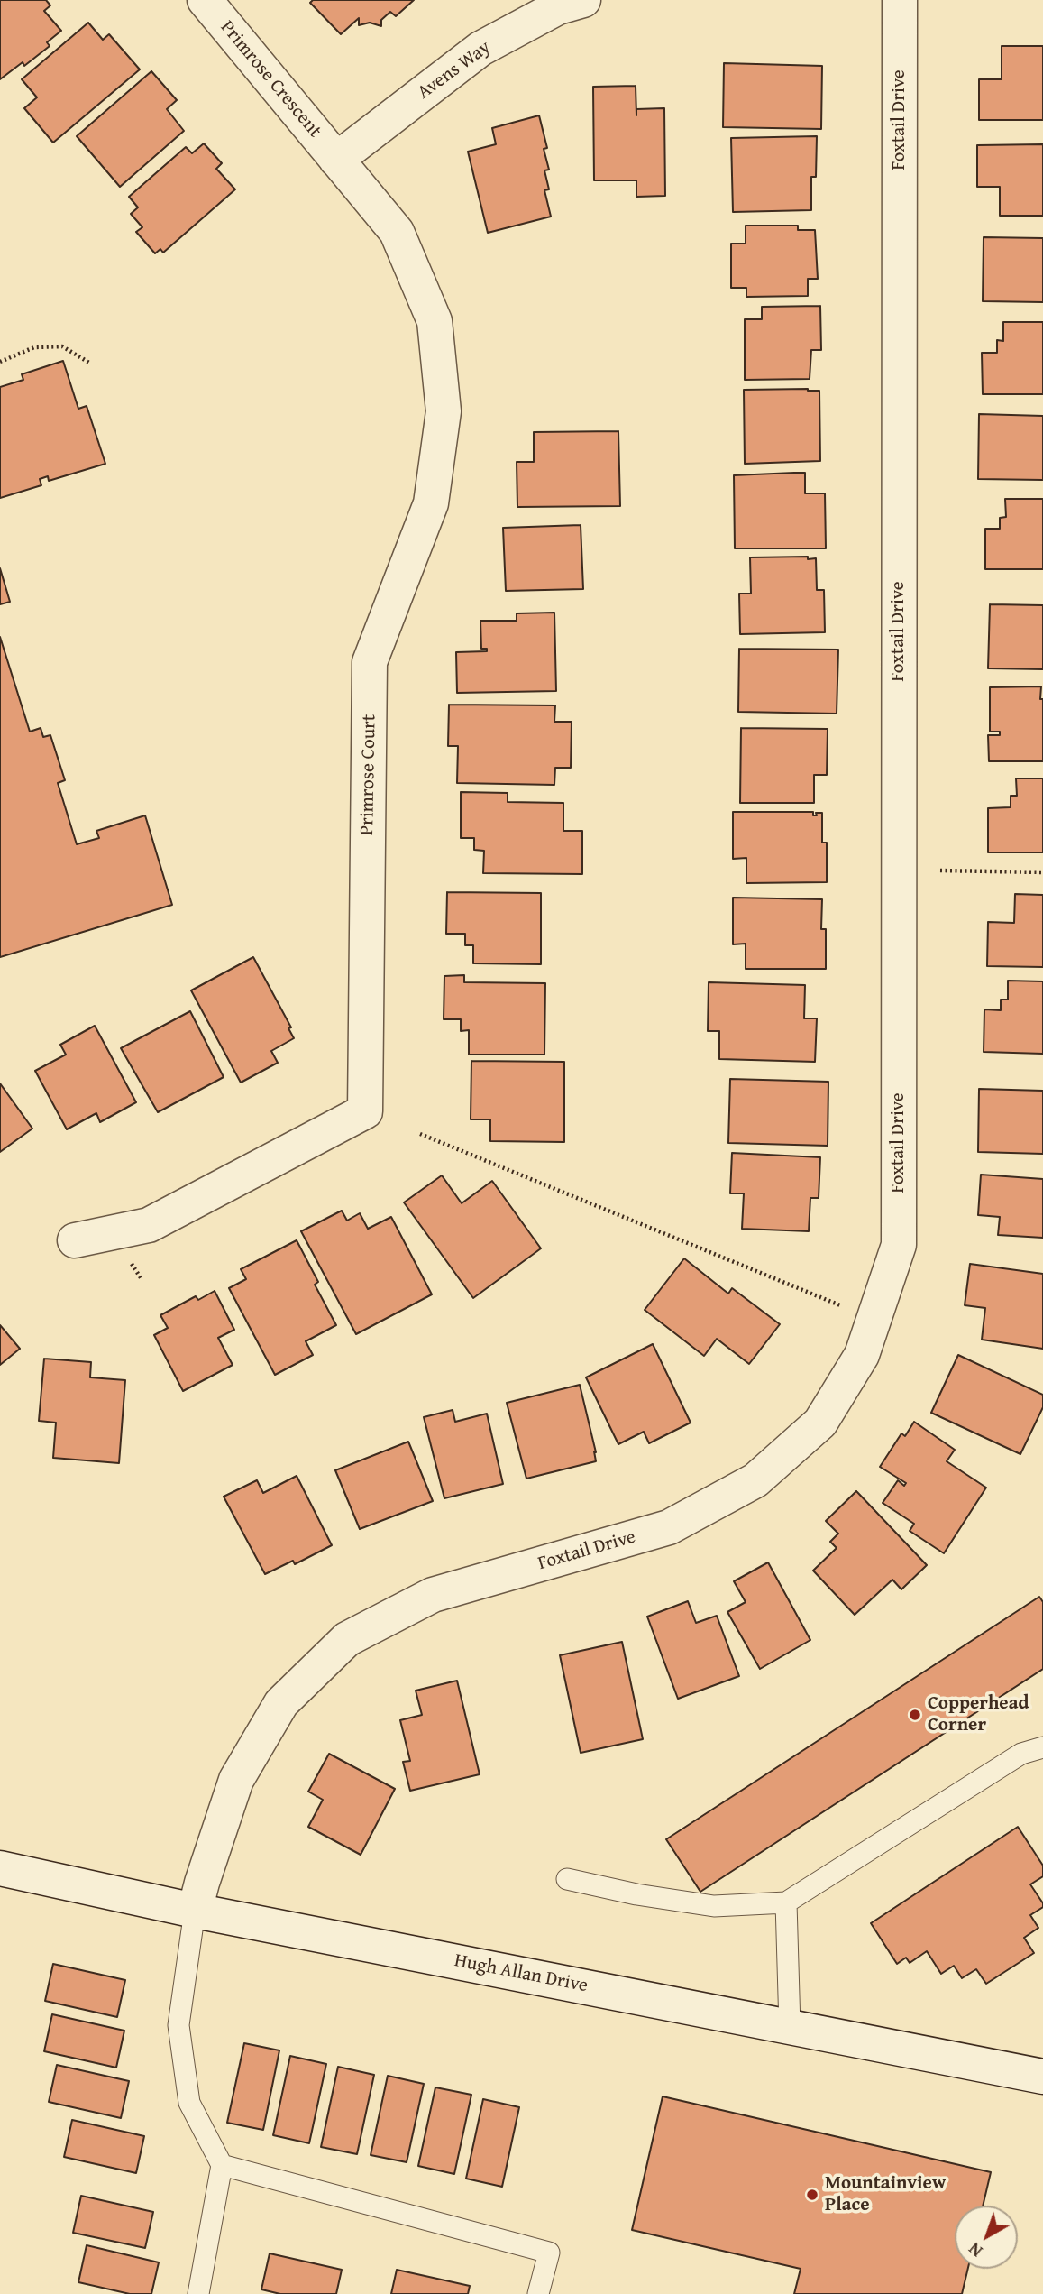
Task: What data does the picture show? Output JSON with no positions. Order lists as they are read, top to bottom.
{
  "streets": {
    "street": [
      "Avens Way",
      "Primrose Crescent",
      "Foxtail Drive",
      "Primrose Court",
      "Hugh Allan Drive"
    ]
  },
  "crossings": [
    ["Avens Way", "Primrose Crescent"],
    ["Avens Way", "Primrose Court"],
    ["Primrose Crescent", "Primrose Court"],
    ["Foxtail Drive", "Hugh Allan Drive"]
  ],
  "places": ["Copperhead Corner", "Mountainview Place"],
  "north": "bottom left"
}
